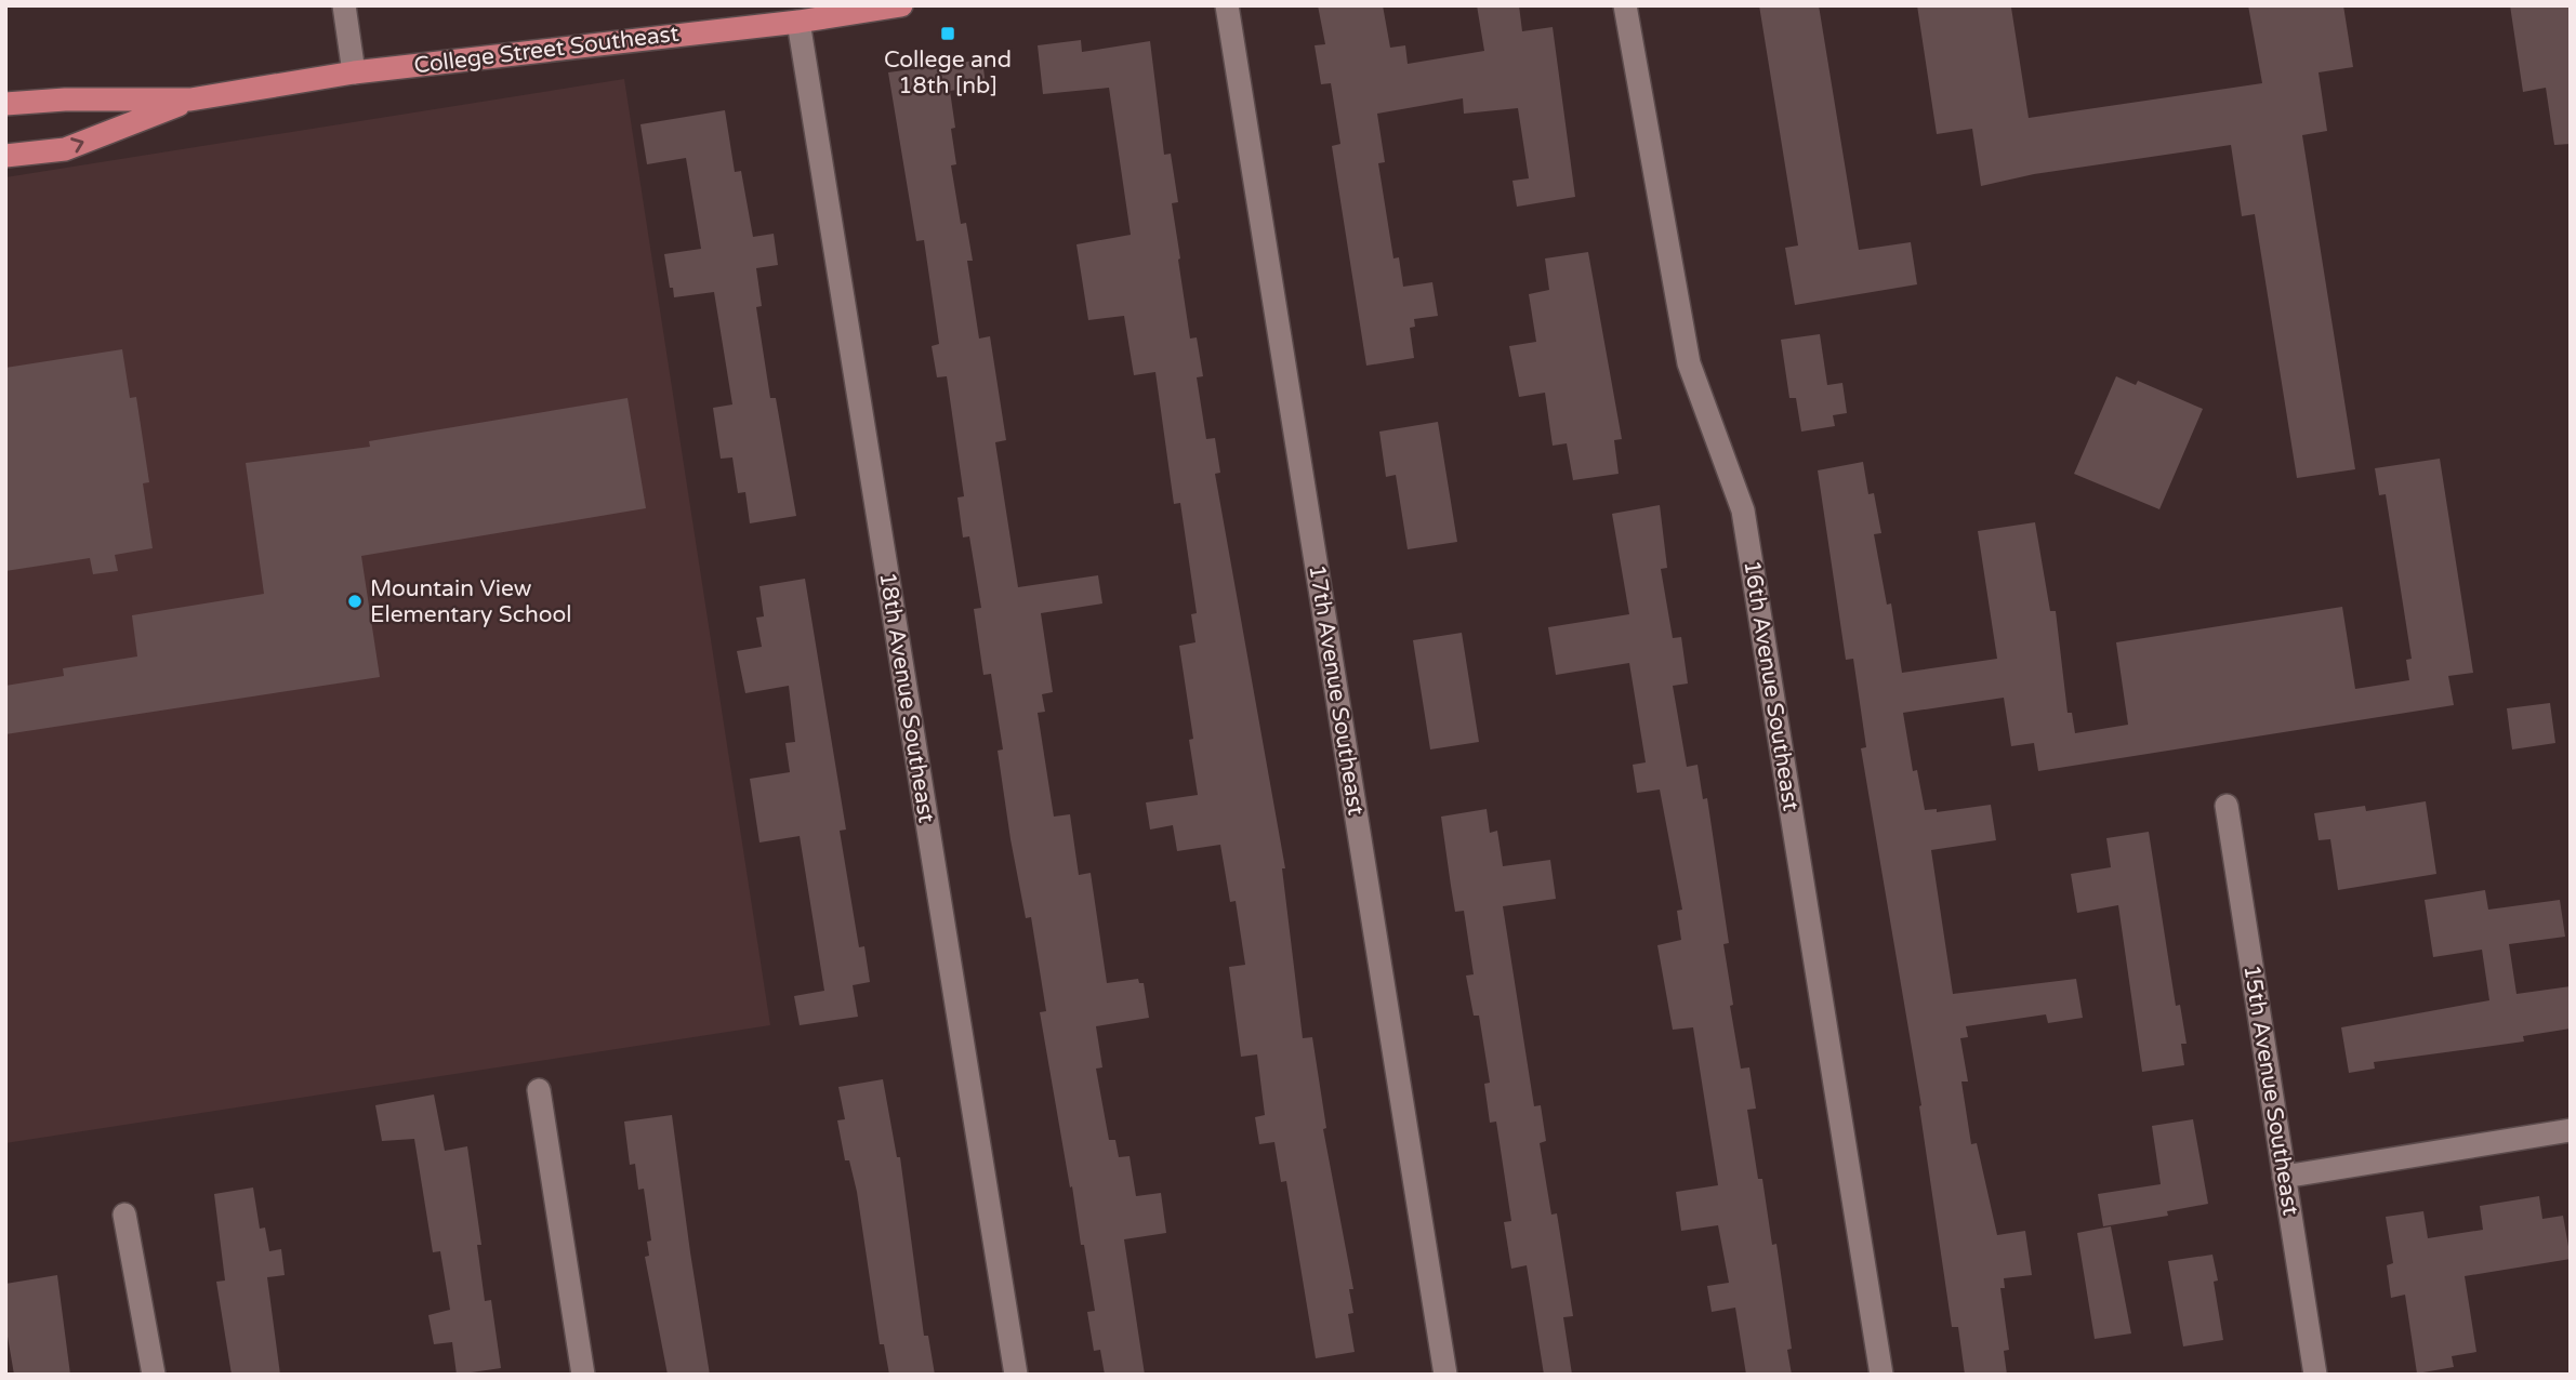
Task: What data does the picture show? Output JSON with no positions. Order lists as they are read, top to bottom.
{
  "streets": {
    "main road": ["College Street Southeast"],
    "street": [
      "16th Avenue Southeast",
      "17th Avenue Southeast",
      "18th Avenue Southeast",
      "15th Avenue Southeast"
    ]
  },
  "crossings": [
    ["College Street Southeast", "18th Avenue Southeast"]
  ],
  "places": {
    "transit": ["College and 18th [nb]"],
    "other": ["Mountain View Elementary School"]
  }
}
